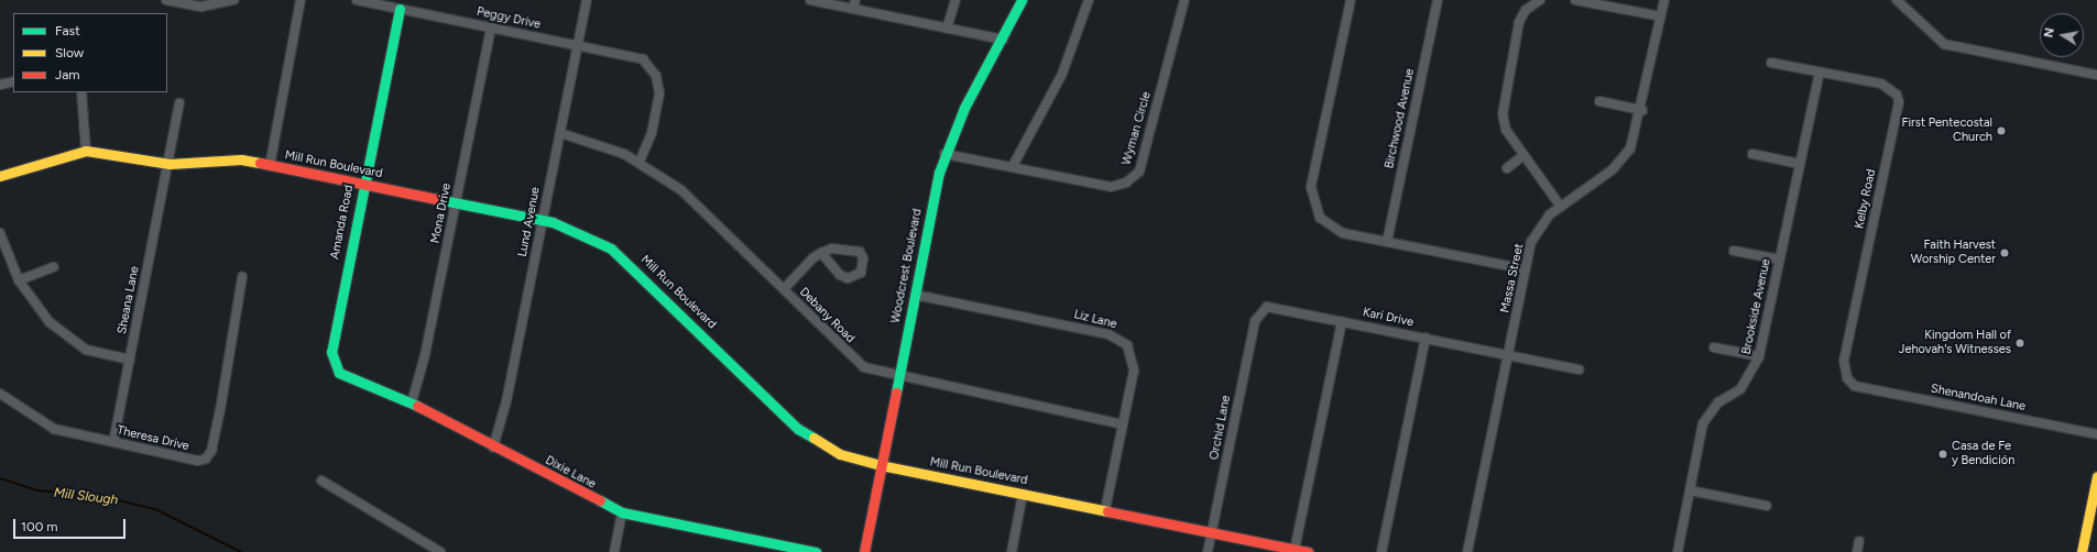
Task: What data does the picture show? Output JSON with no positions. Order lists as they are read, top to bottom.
{
  "streets": {
    "street": [
      "Peggy Drive",
      "Birchwood Avenue",
      "Wyman Circle",
      "Mill Run Boulevard",
      "Kelby Road",
      "Mona Drive",
      "Amanda Road",
      "Lund Avenue",
      "Woodcrest Boulevard",
      "Massa Street",
      "Sheana Lane",
      "Brookside Avenue",
      "Debany Road",
      "Kari Drive",
      "Liz Lane",
      "Shenandoah Lane",
      "Orchid Lane",
      "Theresa Drive",
      "Dixie Lane"
    ]
  },
  "crossings": [
    ["Peggy Drive", "Mona Drive"],
    ["Peggy Drive", "Amanda Road"],
    ["Peggy Drive", "Lund Avenue"],
    ["Peggy Drive", "Debany Road"],
    ["Wyman Circle", "Woodcrest Boulevard"],
    ["Mill Run Boulevard", "Mona Drive"],
    ["Mill Run Boulevard", "Amanda Road"],
    ["Mill Run Boulevard", "Lund Avenue"],
    ["Mill Run Boulevard", "Woodcrest Boulevard"],
    ["Mill Run Boulevard", "Sheana Lane"],
    ["Mill Run Boulevard", "Liz Lane"],
    ["Mill Run Boulevard", "Orchid Lane"],
    ["Kelby Road", "Brookside Avenue"],
    ["Kelby Road", "Shenandoah Lane"],
    ["Mona Drive", "Dixie Lane"],
    ["Amanda Road", "Dixie Lane"],
    ["Lund Avenue", "Debany Road"],
    ["Lund Avenue", "Dixie Lane"],
    ["Woodcrest Boulevard", "Debany Road"],
    ["Woodcrest Boulevard", "Liz Lane"],
    ["Massa Street", "Kari Drive"],
    ["Sheana Lane", "Theresa Drive"],
    ["Debany Road", "Liz Lane"],
    ["Kari Drive", "Orchid Lane"]
  ],
  "water": ["Mill Slough"],
  "places": [
    "First Pentecostal Church",
    "Faith Harvest Worship Center",
    "Kingdom Hall of Jehovah's Witnesses",
    "Casa de Fe y Bendición"
  ],
  "legend": ["Fast", "Slow", "Jam"],
  "scale_bar": "100 m",
  "north": "left"
}
